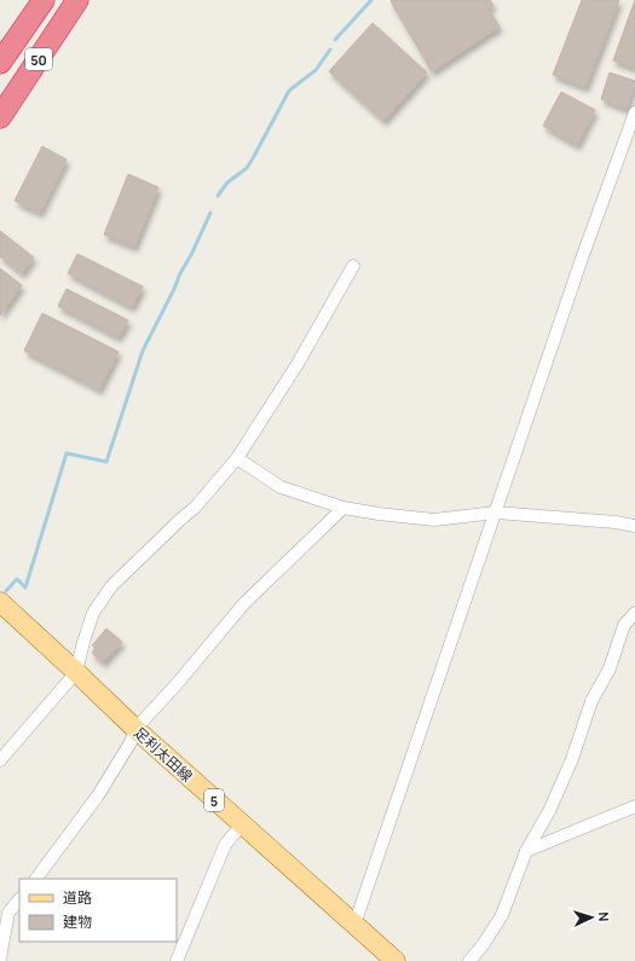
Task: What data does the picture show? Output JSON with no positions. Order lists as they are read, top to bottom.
{
  "streets": {
    "highway": ["50"],
    "main road": ["足利太田線", "5"]
  },
  "legend": ["道路", "建物"],
  "north": "right"
}
